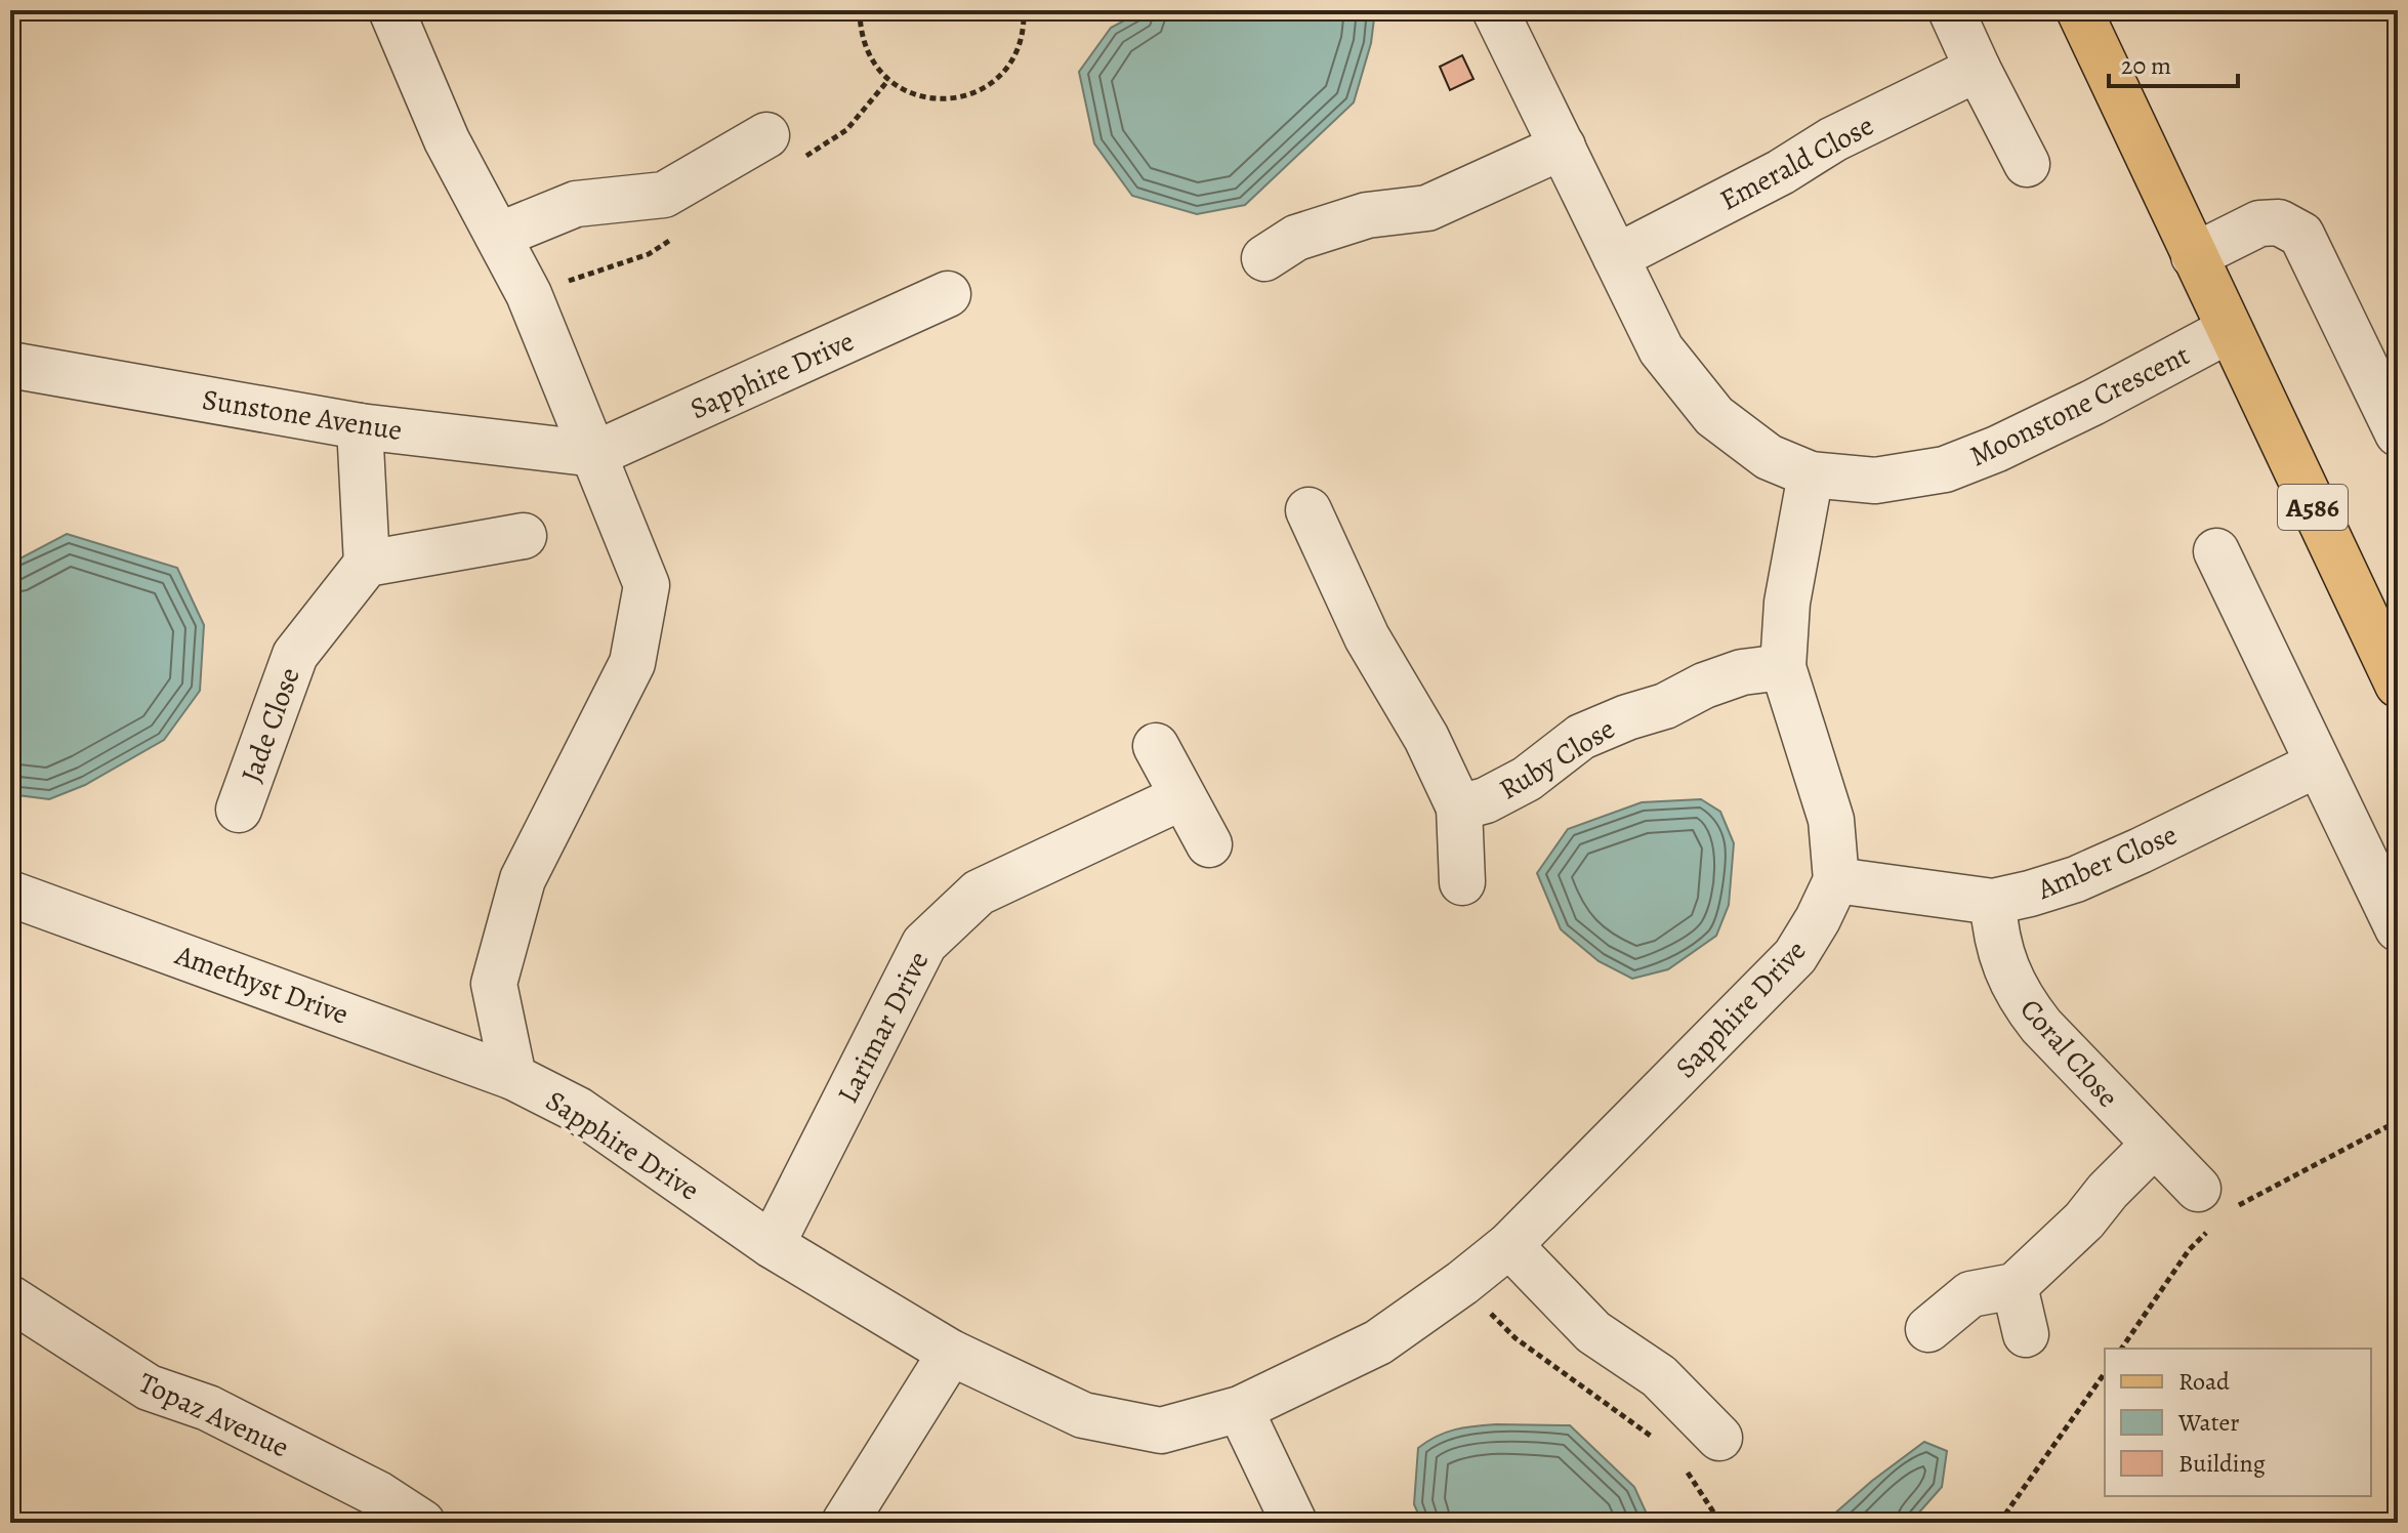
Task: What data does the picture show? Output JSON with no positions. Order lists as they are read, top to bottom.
{
  "streets": {
    "main road": ["A586"],
    "street": [
      "Emerald Close",
      "Sapphire Drive",
      "Moonstone Crescent",
      "Sunstone Avenue",
      "Jade Close",
      "Ruby Close",
      "Amber Close",
      "Amethyst Drive",
      "Larimar Drive",
      "Coral Close",
      "Topaz Avenue"
    ]
  },
  "crossings": [
    ["Emerald Close", "Moonstone Crescent"],
    ["Sapphire Drive", "Sunstone Avenue"],
    ["Sapphire Drive", "Amber Close"],
    ["Sapphire Drive", "Amethyst Drive"],
    ["Sapphire Drive", "Larimar Drive"],
    ["Moonstone Crescent", "A586"],
    ["Amber Close", "Coral Close"]
  ],
  "legend": ["Road", "Water", "Building"],
  "scale_bar": "20 m"
}
